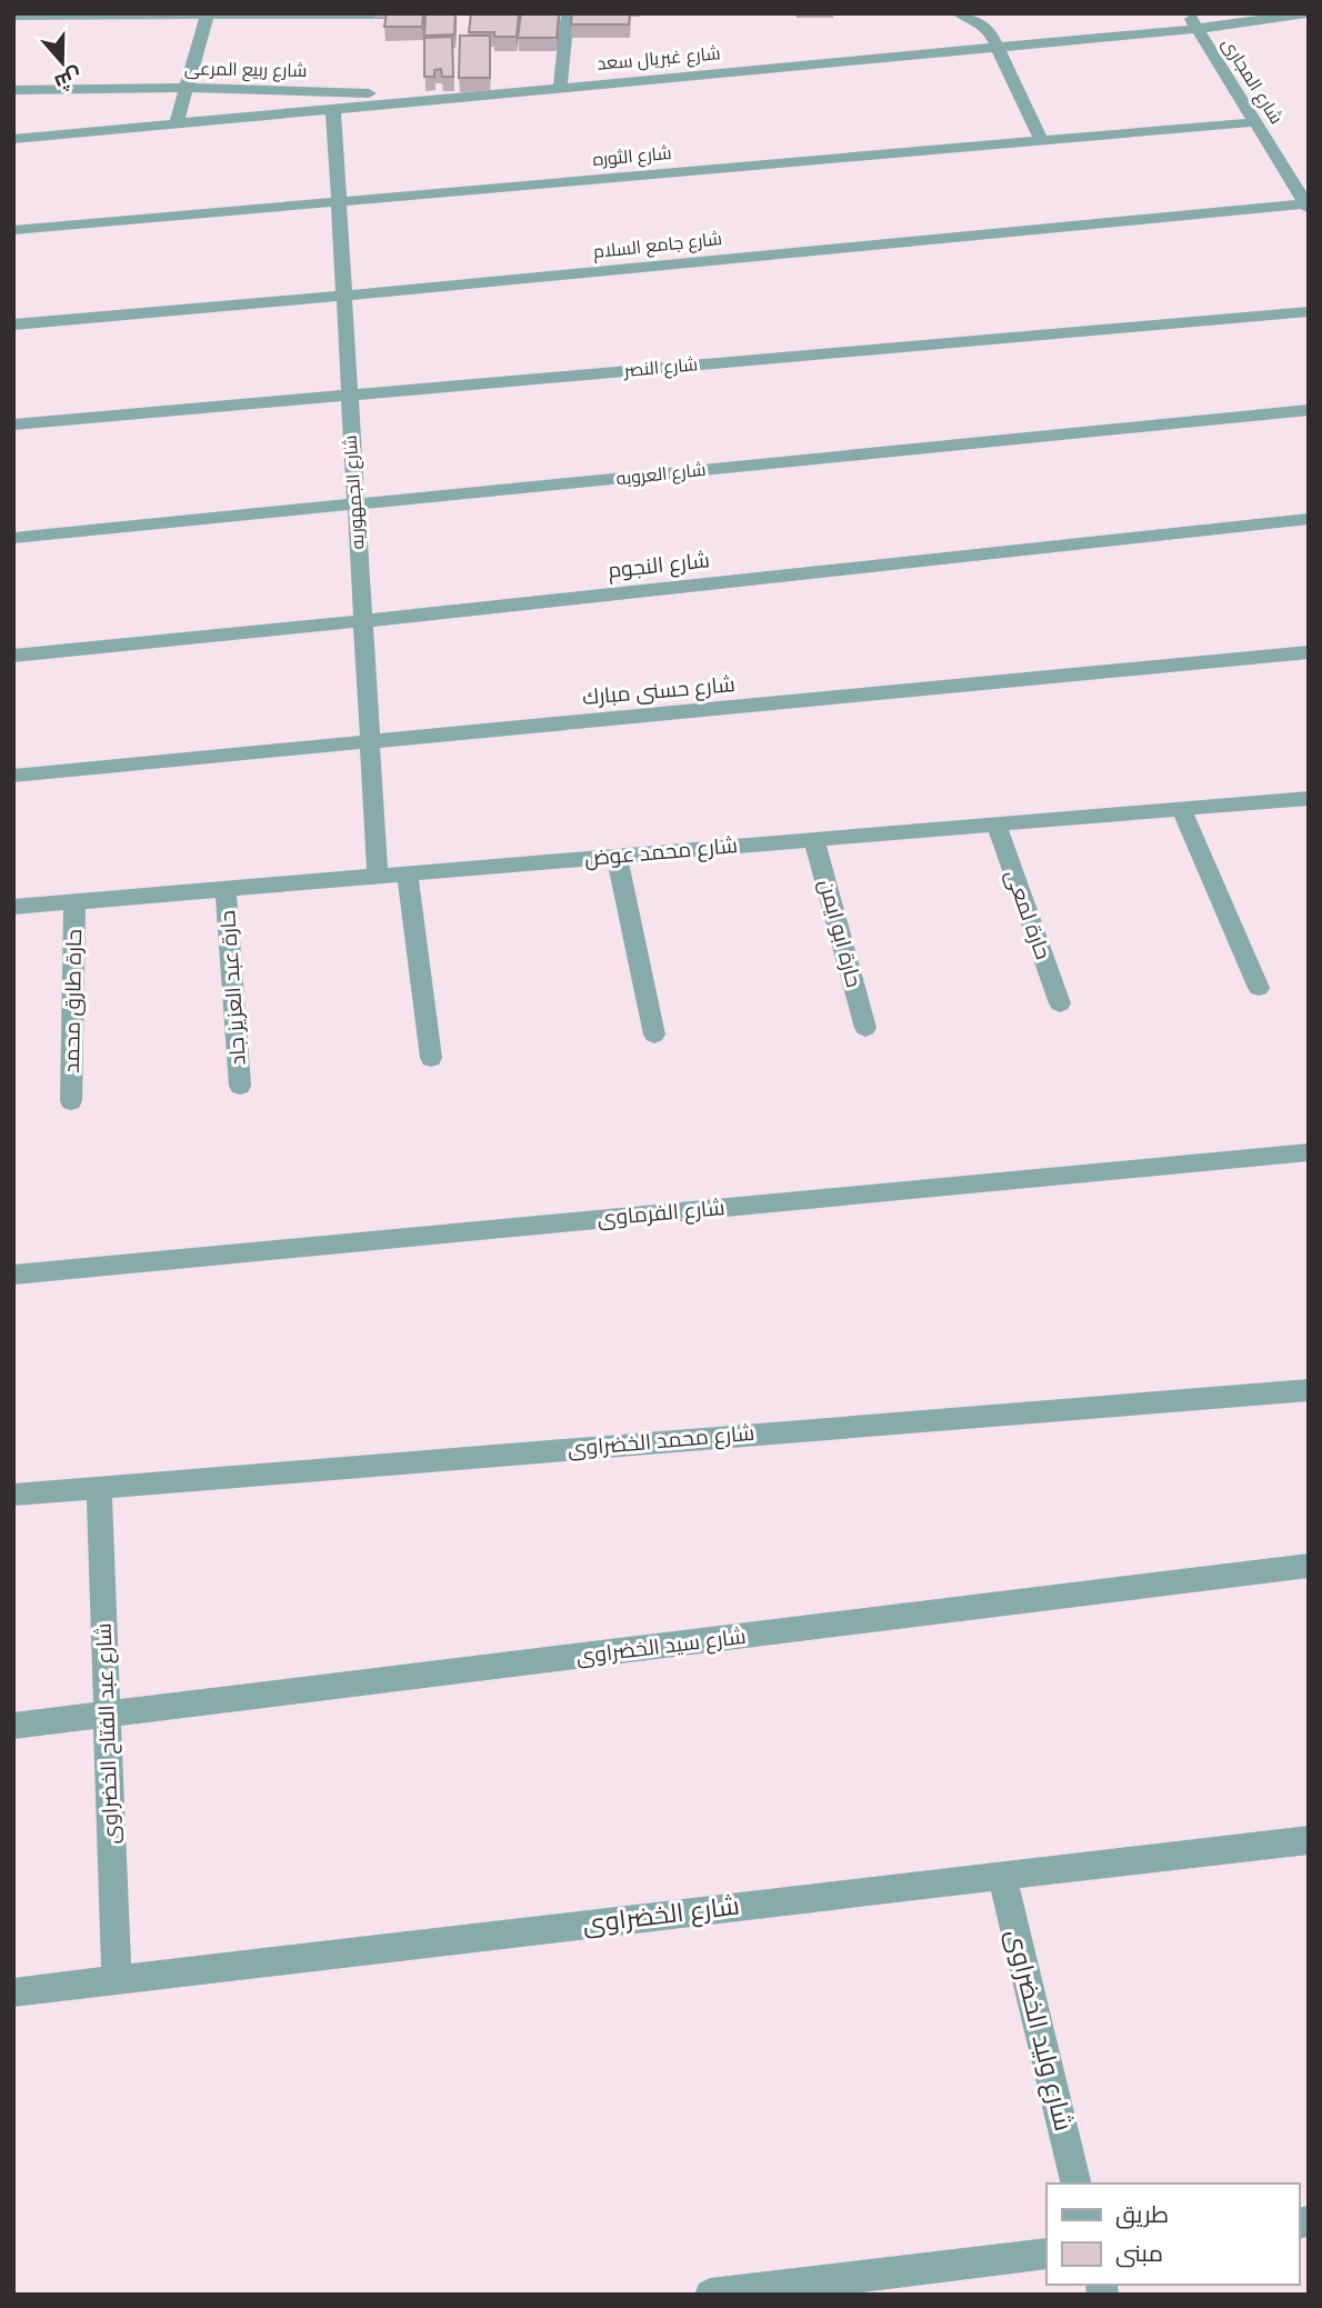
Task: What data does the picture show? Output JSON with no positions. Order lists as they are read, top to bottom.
{
  "streets": {
    "street": [
      "شارع غبريال سعد",
      "شارع ربيع المرعى",
      "شارع المجارى",
      "شارع الثوره",
      "شارع جامع السلام",
      "شارع النصر",
      "شارع العروبه",
      "شارع الجمهوريه",
      "شارع النجوم",
      "شارع حسنى مبارك",
      "شارع محمد عوض",
      "حارة لمعى",
      "حارة ابو ايمن",
      "حارة عبد العزيز جاد",
      "حارة طارق محمد",
      "شارع الفرماوى",
      "شارع محمد الخضراوى",
      "شارع سيد الخضراوى",
      "شارع عبد الفتاح الخضراوى",
      "شارع الخضراوى",
      "شارع وليد الخضراوى"
    ]
  },
  "crossings": [
    ["شارع غبريال سعد", "شارع ربيع المرعى"],
    ["شارع غبريال سعد", "شارع المجارى"],
    ["شارع غبريال سعد", "شارع الجمهوريه"],
    ["شارع المجارى", "شارع الثوره"],
    ["شارع المجارى", "شارع جامع السلام"],
    ["شارع الثوره", "شارع الجمهوريه"],
    ["شارع جامع السلام", "شارع الجمهوريه"],
    ["شارع النصر", "شارع الجمهوريه"],
    ["شارع العروبه", "شارع الجمهوريه"],
    ["شارع الجمهوريه", "شارع النجوم"],
    ["شارع الجمهوريه", "شارع حسنى مبارك"],
    ["شارع الجمهوريه", "شارع محمد عوض"],
    ["شارع محمد عوض", "حارة لمعى"],
    ["شارع محمد عوض", "حارة ابو ايمن"],
    ["شارع محمد عوض", "حارة عبد العزيز جاد"],
    ["شارع محمد عوض", "حارة طارق محمد"],
    ["شارع محمد الخضراوى", "شارع عبد الفتاح الخضراوى"],
    ["شارع سيد الخضراوى", "شارع عبد الفتاح الخضراوى"],
    ["شارع عبد الفتاح الخضراوى", "شارع الخضراوى"],
    ["شارع الخضراوى", "شارع وليد الخضراوى"]
  ],
  "legend": ["طريق", "مبنى"],
  "north": "bottom"
}
